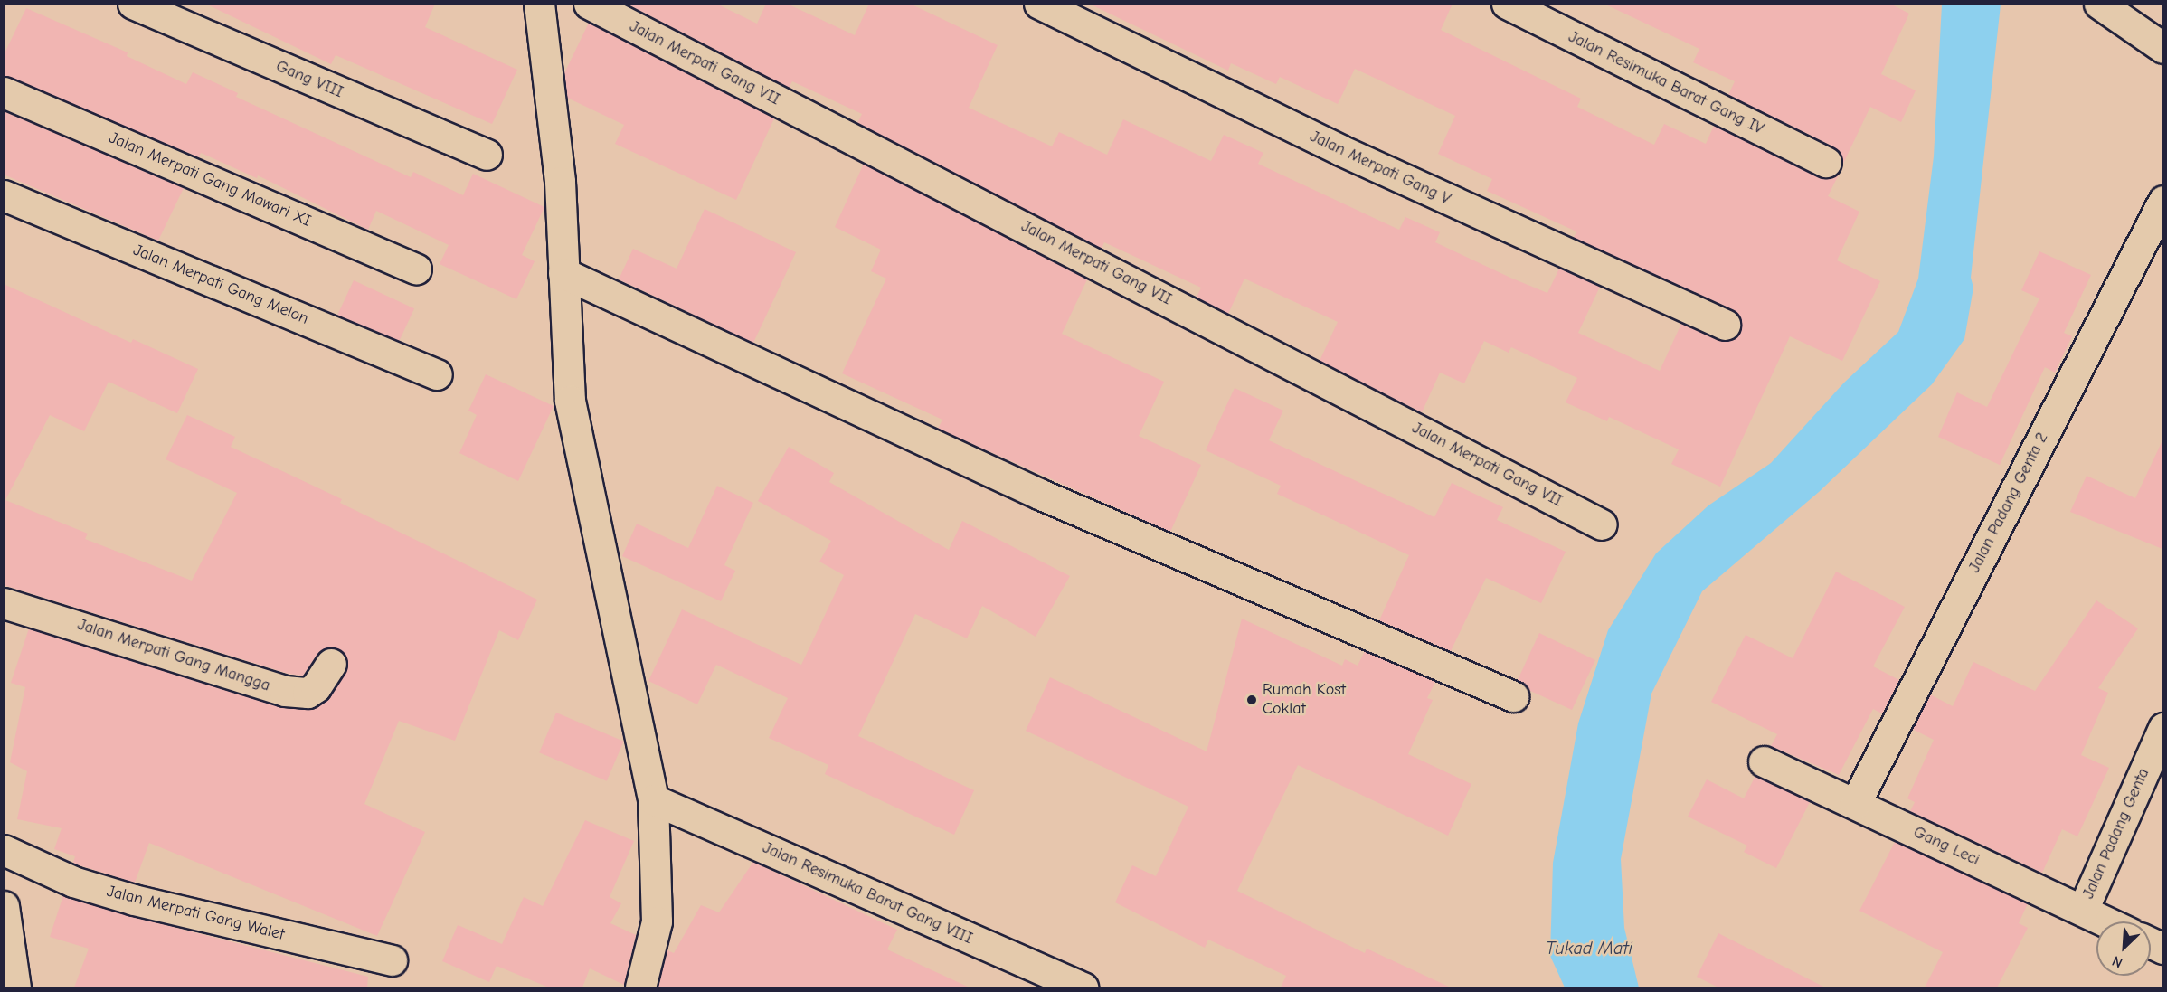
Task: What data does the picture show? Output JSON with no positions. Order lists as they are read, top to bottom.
{
  "streets": {
    "street": [
      "Jalan Merpati Gang VII",
      "Gang VIII",
      "Jalan Resimuka Barat Gang IV",
      "Jalan Merpati Gang V",
      "Jalan Merpati Gang Mawari XI",
      "Jalan Merpati Gang Melon",
      "Jalan Padang Genta 2",
      "Jalan Merpati Gang Mangga",
      "Jalan Padang Genta",
      "Gang Leci",
      "Jalan Resimuka Barat Gang VIII",
      "Jalan Merpati Gang Walet"
    ]
  },
  "crossings": [
    ["Jalan Padang Genta 2", "Gang Leci"],
    ["Jalan Padang Genta", "Gang Leci"]
  ],
  "water": ["Tukad Mati"],
  "places": ["Rumah Kost Coklat"],
  "north": "bottom left"
}
